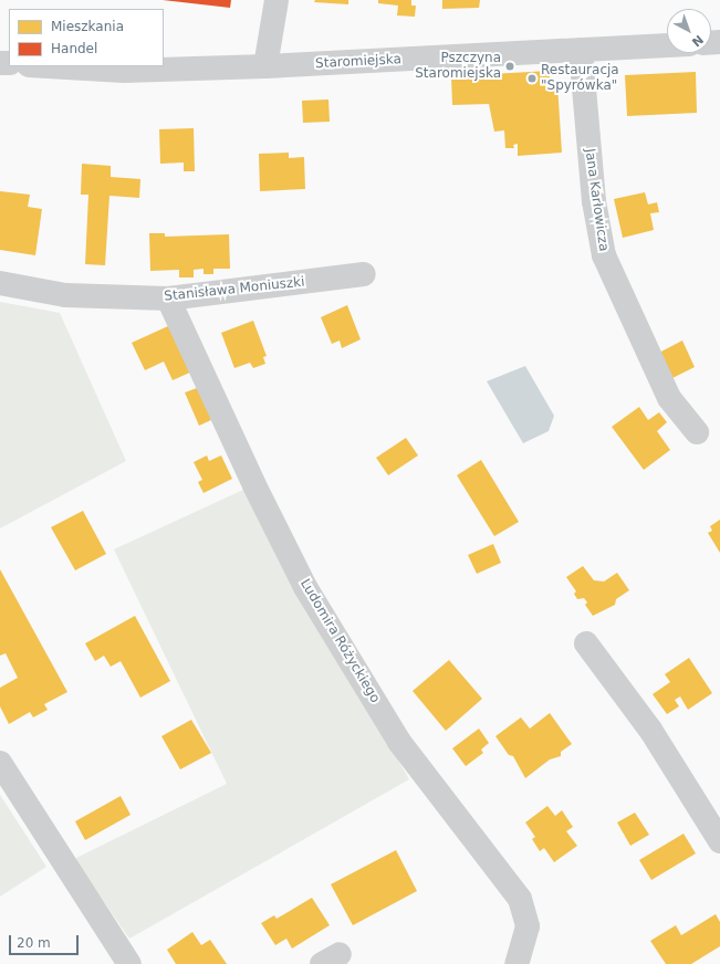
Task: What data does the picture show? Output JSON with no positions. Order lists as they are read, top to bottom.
{
  "streets": {
    "street": [
      "Staromiejska",
      "Jana Karłowicza",
      "Stanisława Moniuszki",
      "Ludomira Różyckiego"
    ]
  },
  "crossings": [
    ["Staromiejska", "Jana Karłowicza"],
    ["Stanisława Moniuszki", "Ludomira Różyckiego"]
  ],
  "places": ["Pszczyna Staromiejska", "Restauracja \"Spyrówka\""],
  "legend": ["Mieszkania", "Handel"],
  "scale_bar": "20 m",
  "north": "bottom right"
}
